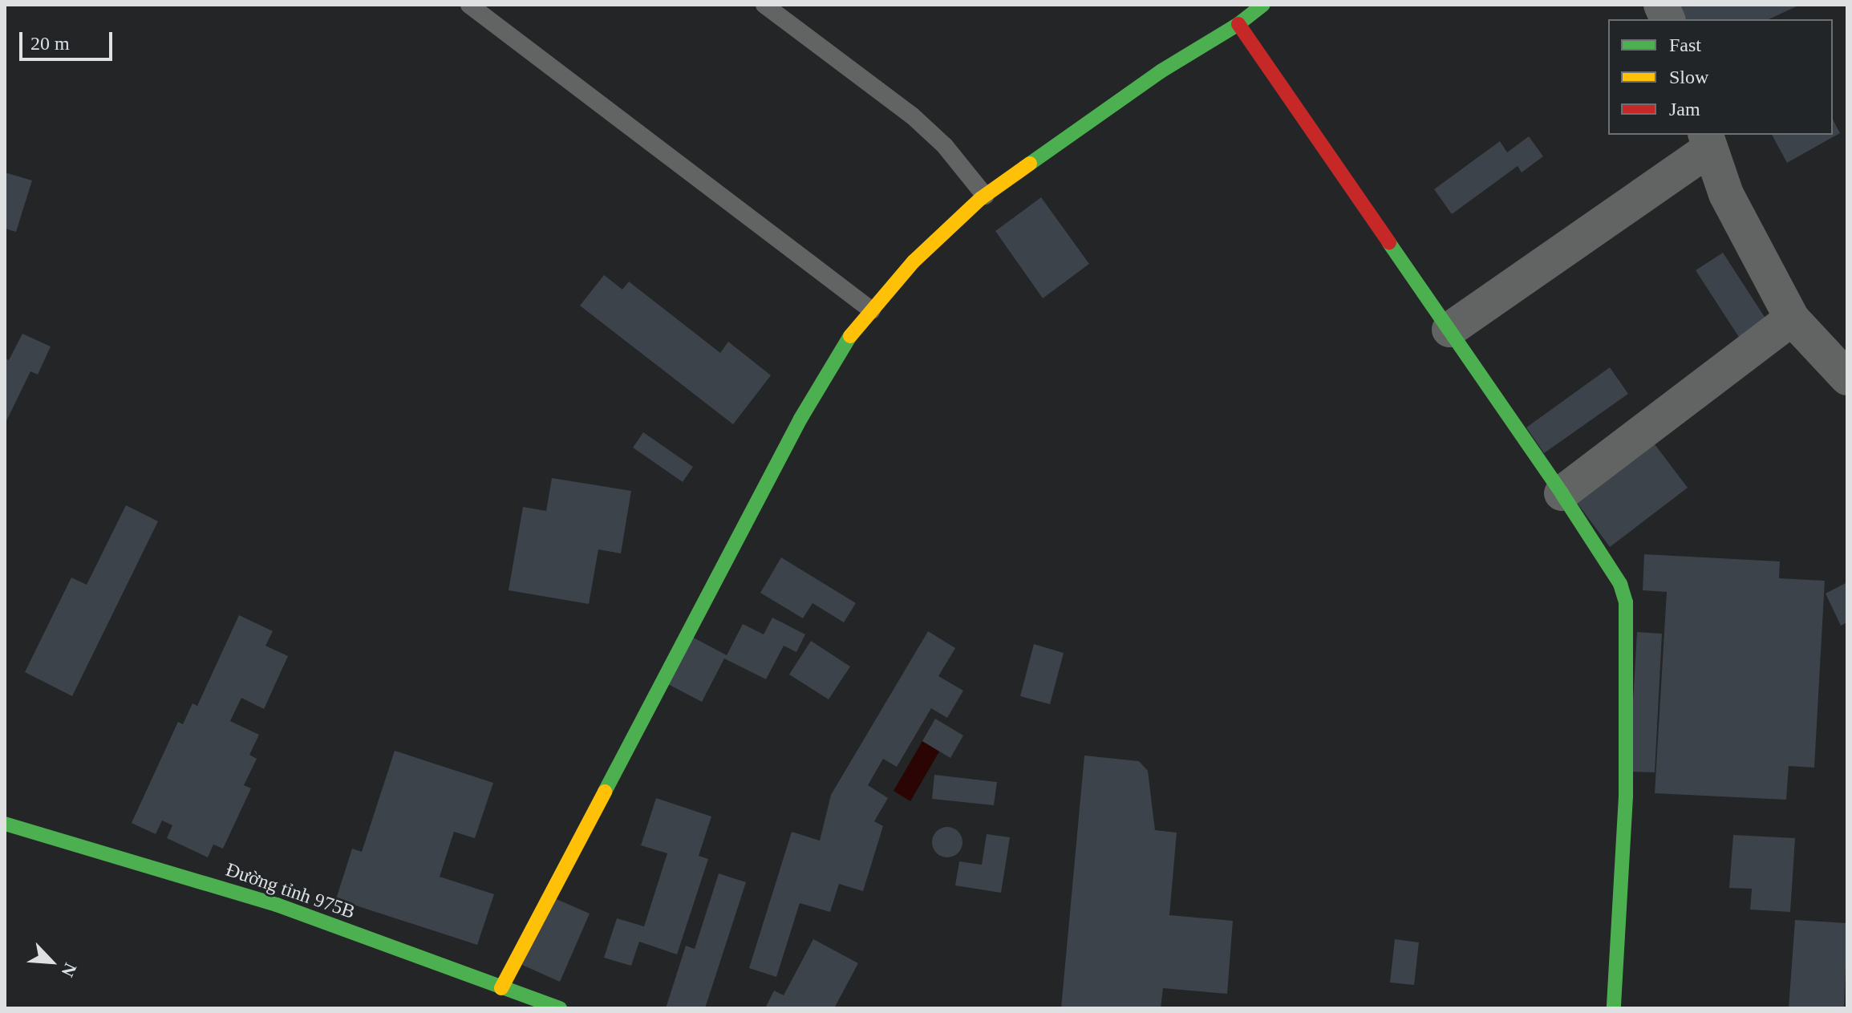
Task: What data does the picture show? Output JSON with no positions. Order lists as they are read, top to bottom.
{
  "streets": {
    "street": ["Đường tỉnh 975B"]
  },
  "legend": ["Fast", "Slow", "Jam"],
  "scale_bar": "20 m",
  "north": "bottom right"
}
